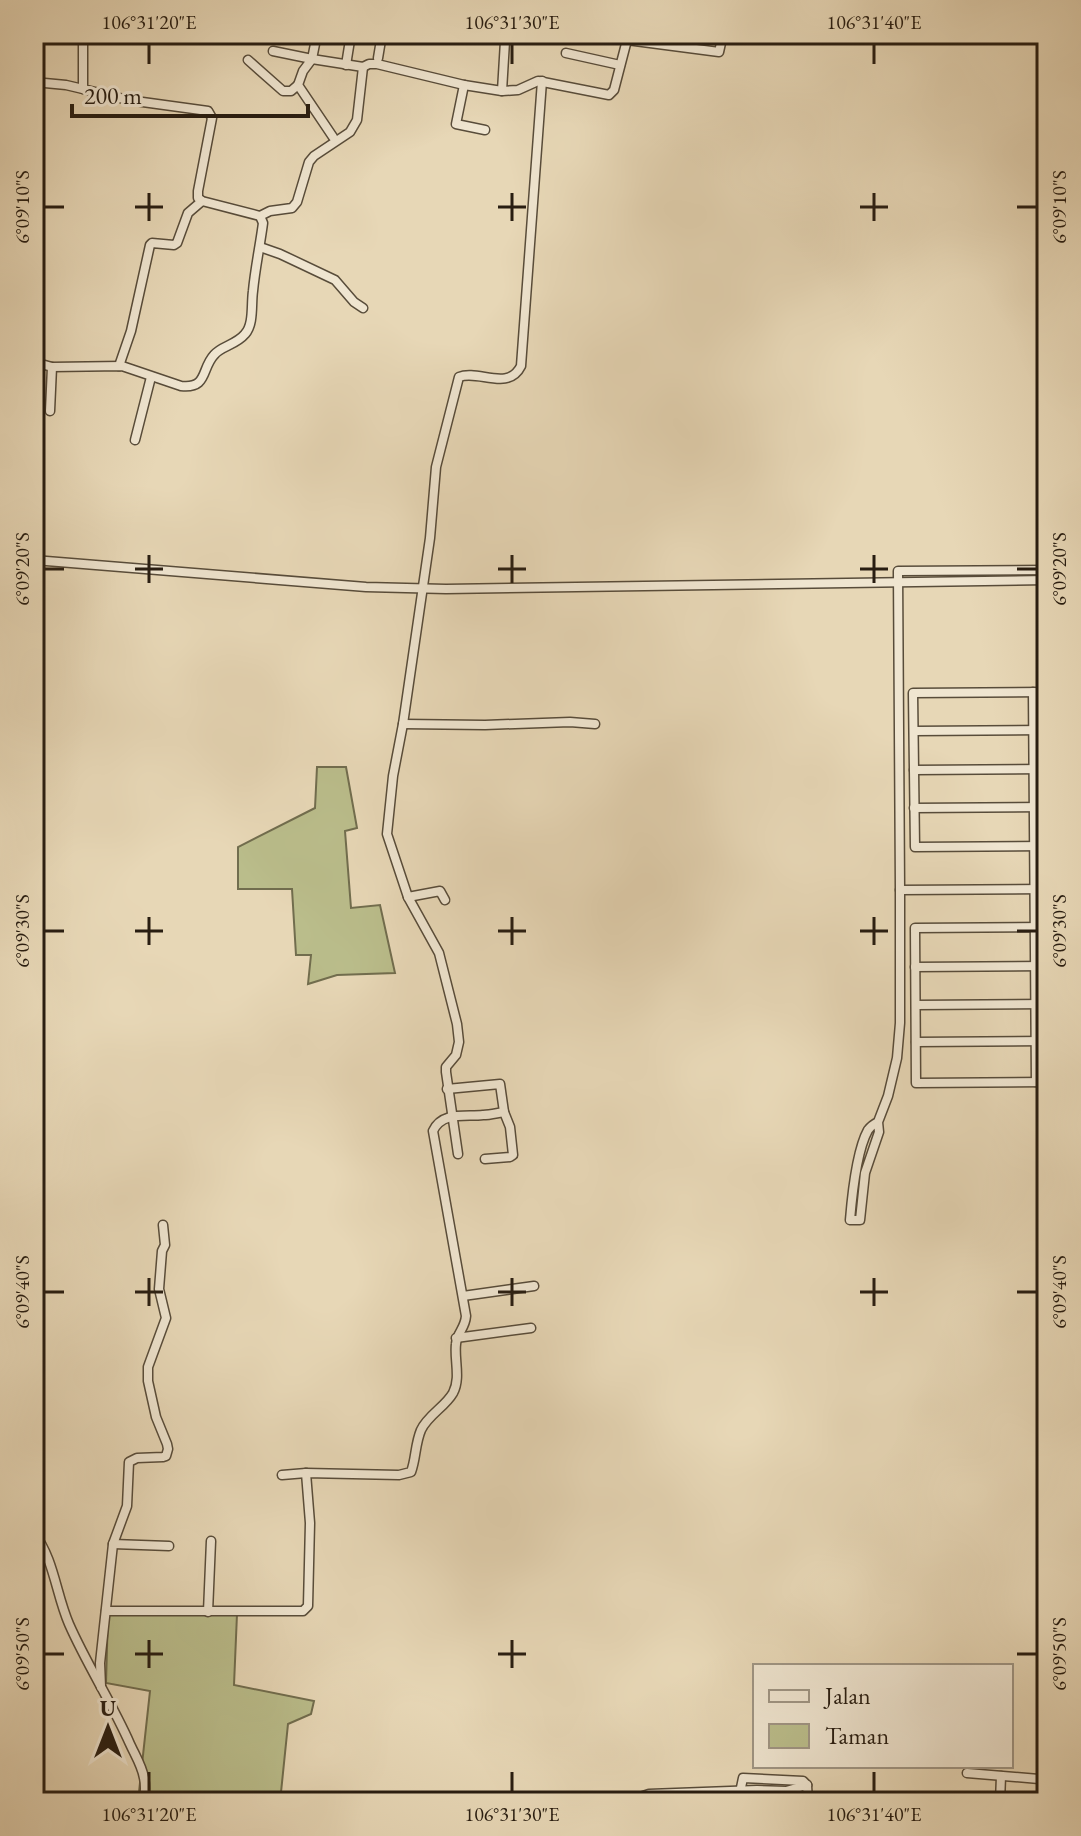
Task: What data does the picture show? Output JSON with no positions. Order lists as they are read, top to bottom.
{
  "legend": ["Jalan", "Taman"],
  "scale_bar": "200 m",
  "north": "top",
  "coordinates": [
    "106°31'20\"E",
    "106°31'30\"E",
    "106°31'40\"E",
    "6°09'10\"S",
    "6°09'20\"S",
    "6°09'30\"S",
    "6°09'40\"S",
    "6°09'50\"S"
  ]
}
